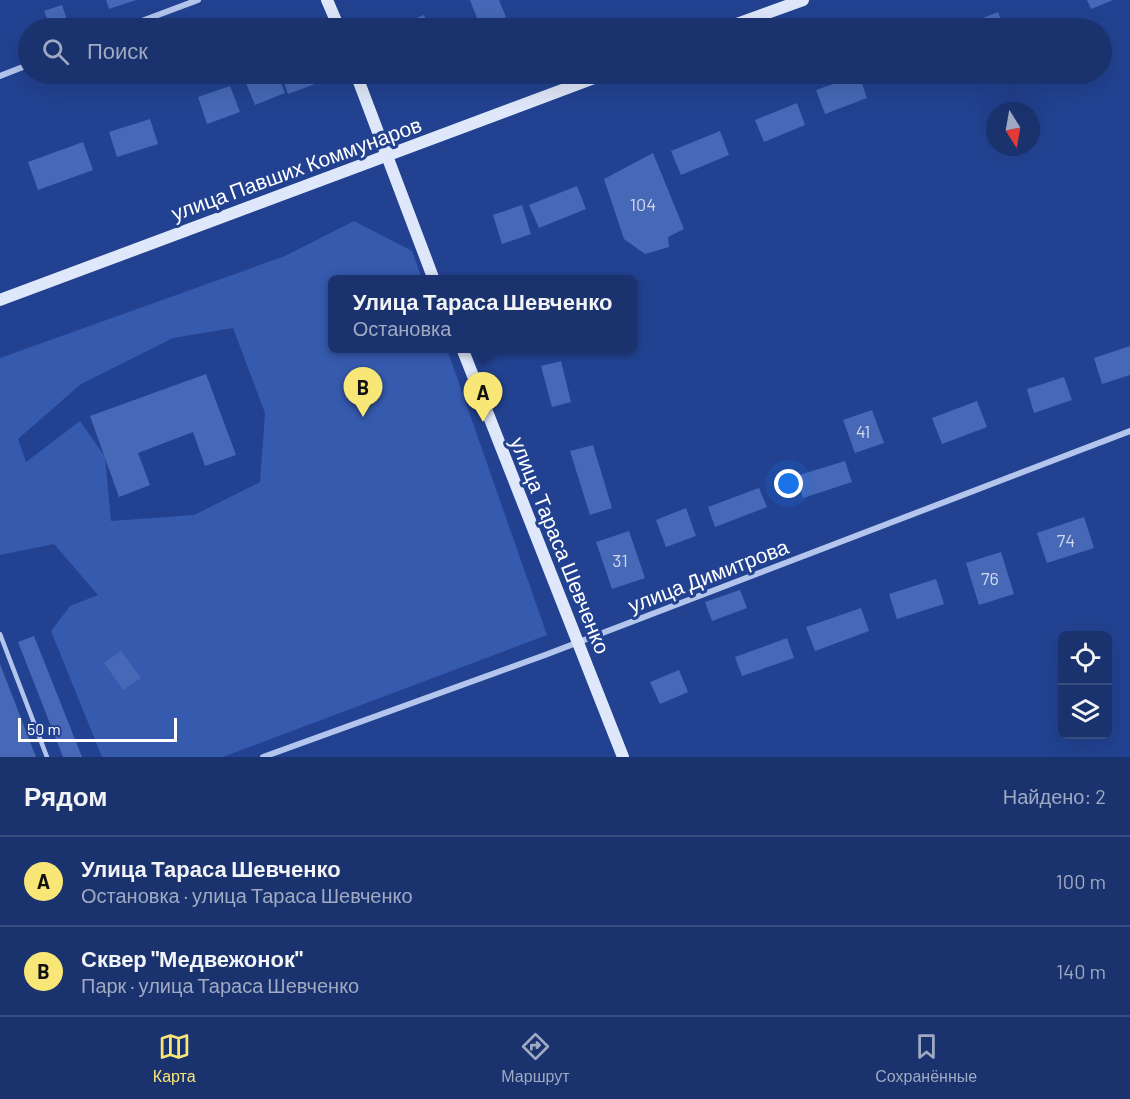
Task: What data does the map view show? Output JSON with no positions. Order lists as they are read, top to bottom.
{
  "streets": {
    "street": ["улица Павших Коммунаров", "улица Тараса Шевченко", "улица Димитрова"]
  },
  "crossings": [
    ["улица Тараса Шевченко", "улица Димитрова"]
  ],
  "house_numbers": [
    "104",
    "41",
    "74",
    "31",
    "76"
  ],
  "scale_bar": "50 m",
  "north": "bottom",
  "page": {
    "search": "Поиск",
    "popup": ["Улица Тараса Шевченко", "Остановка"],
    "pins": ["B", "A"],
    "scale": "50 m",
    "heading": ["Рядом", "Найдено: 2"],
    "list": [
      {
        "mark": "A",
        "name": "Улица Тараса Шевченко",
        "note": "Остановка · улица Тараса Шевченко",
        "value": "100 m"
      },
      {
        "mark": "B",
        "name": "Сквер \"Медвежонок\"",
        "note": "Парк · улица Тараса Шевченко",
        "value": "140 m"
      }
    ],
    "nav": ["Карта", "Маршрут", "Сохранённые"]
  }
}
